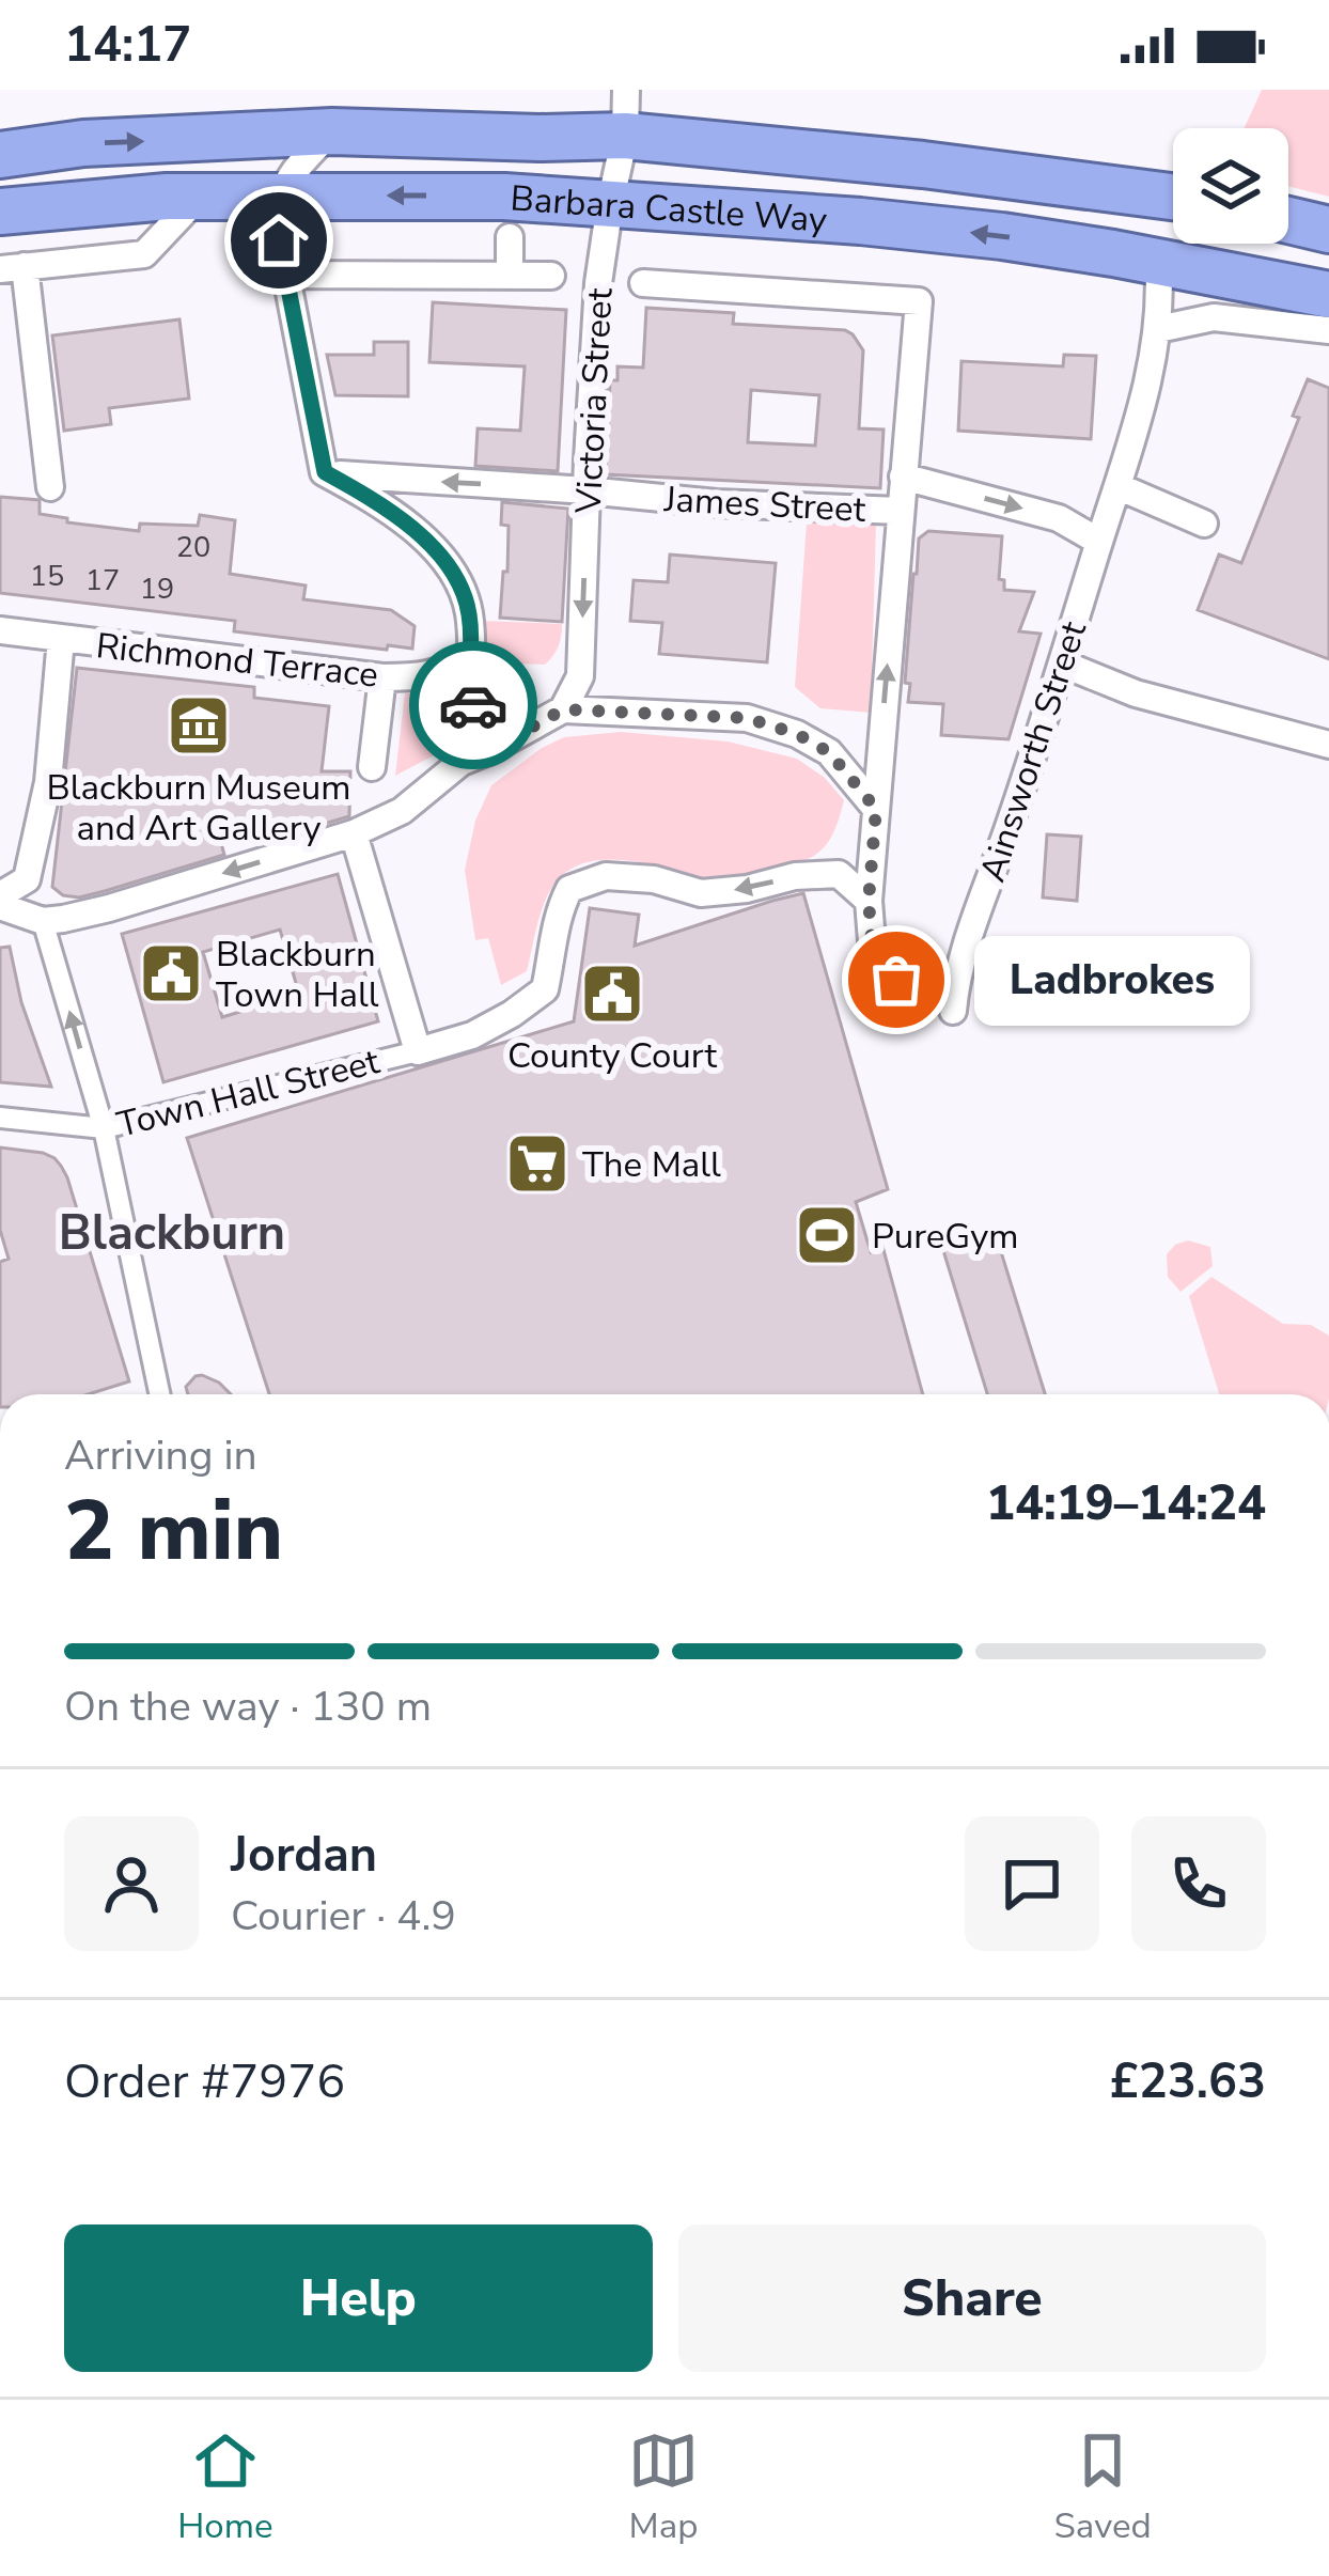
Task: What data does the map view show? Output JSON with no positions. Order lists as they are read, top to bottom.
{
  "streets": {
    "highway": ["Barbara Castle Way"],
    "street": [
      "Victoria Street",
      "James Street",
      "Richmond Terrace",
      "Ainsworth Street",
      "Town Hall Street"
    ]
  },
  "crossings": [
    ["Barbara Castle Way", "Victoria Street"],
    ["Barbara Castle Way", "Ainsworth Street"],
    ["Victoria Street", "James Street"]
  ],
  "one_way": ["Victoria Street"],
  "districts": ["Blackburn"],
  "places": {
    "museum": ["Blackburn Museum and Art Gallery"],
    "public building": ["Blackburn Town Hall", "County Court"],
    "other": ["Ladbrokes"],
    "supermarket": ["The Mall"],
    "sports": ["PureGym"]
  },
  "house_numbers": [
    "20",
    "15",
    "17",
    "19"
  ],
  "page": {
    "status": "14:17",
    "bubble": "Ladbrokes",
    "heading": ["2 min", "Arriving in", "14:19–14:24"],
    "panel": [
      "Jordan",
      "Courier · 4.9",
      "Order #7976",
      "£23.63"
    ],
    "bar": "On the way · 130 m",
    "buttons": ["Help", "Share"],
    "tabs": ["Home", "Map", "Saved"]
  }
}
